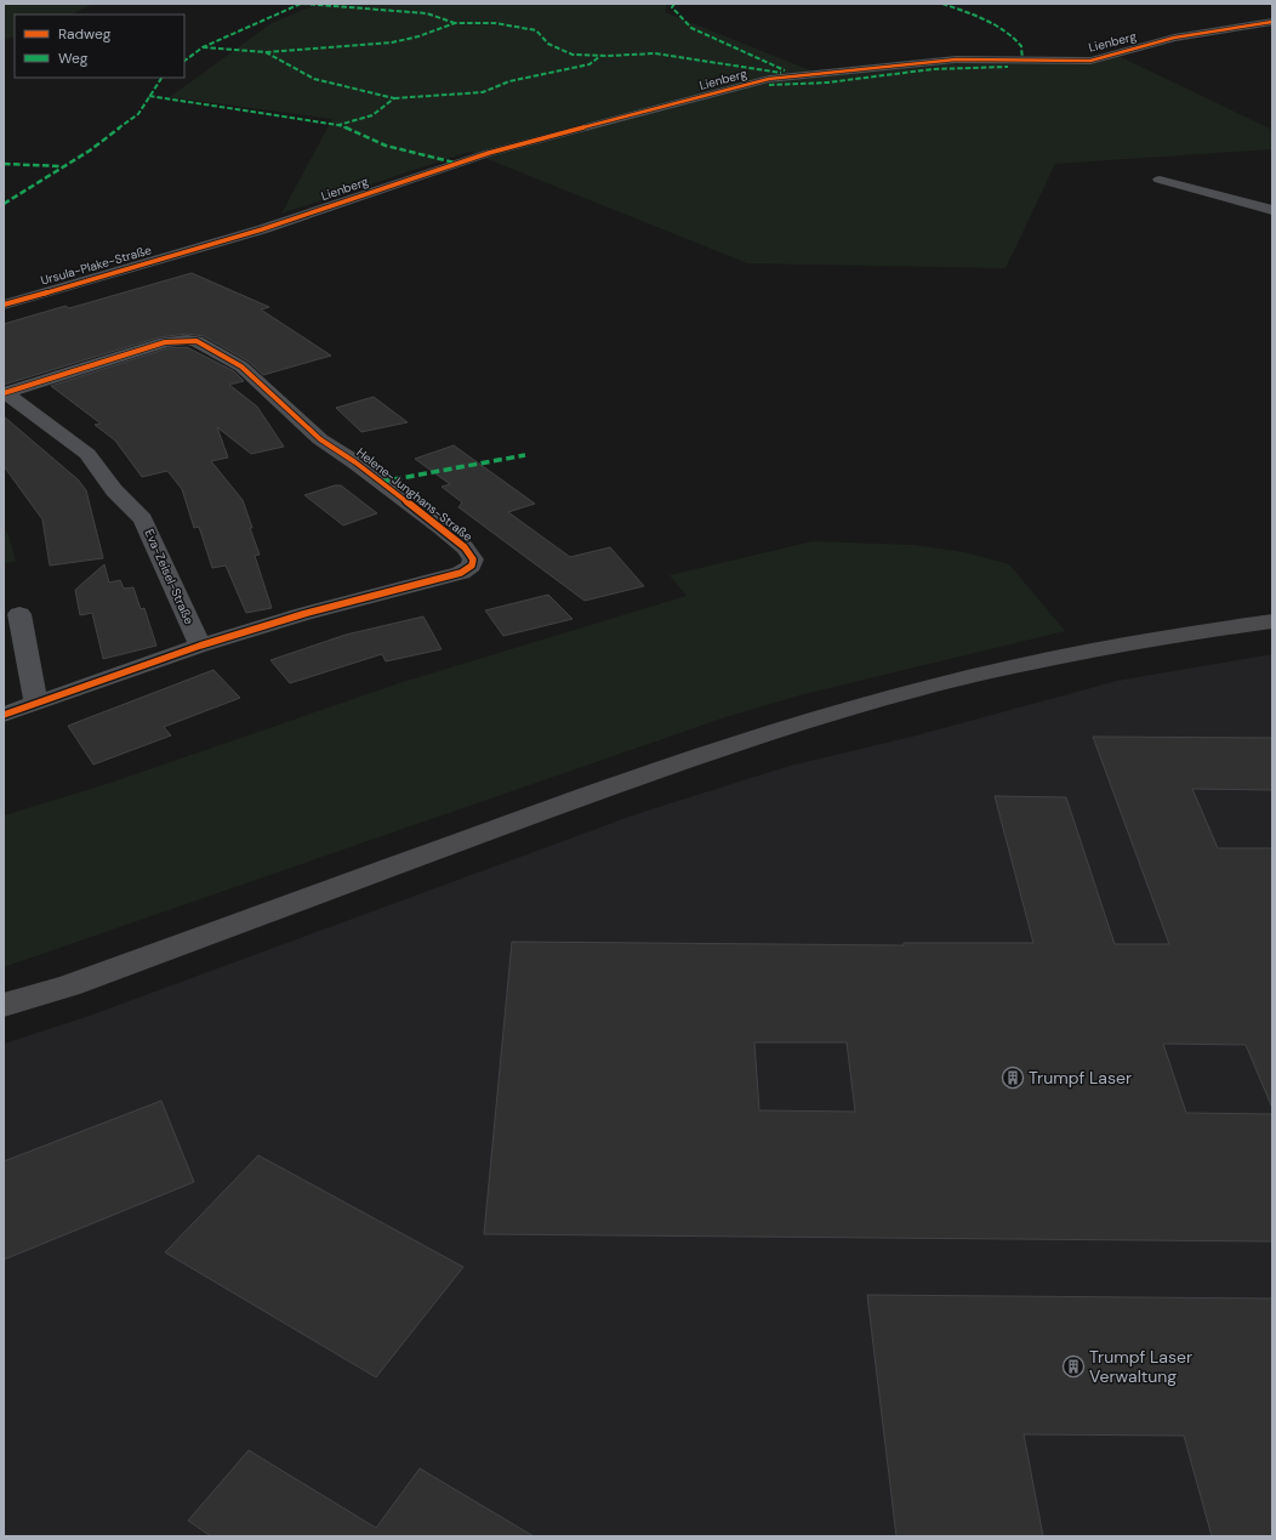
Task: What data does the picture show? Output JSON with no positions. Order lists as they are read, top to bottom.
{
  "streets": {
    "street": [
      "Lienberg",
      "Ursula-Plake-Straße",
      "Helene-Junghans-Straße",
      "Eva-Zeisel-Straße"
    ]
  },
  "crossings": [
    ["Lienberg", "Ursula-Plake-Straße"],
    ["Helene-Junghans-Straße", "Eva-Zeisel-Straße"]
  ],
  "places": {
    "building": ["Trumpf Laser", "Trumpf Laser Verwaltung"]
  },
  "legend": ["Radweg", "Weg"]
}
